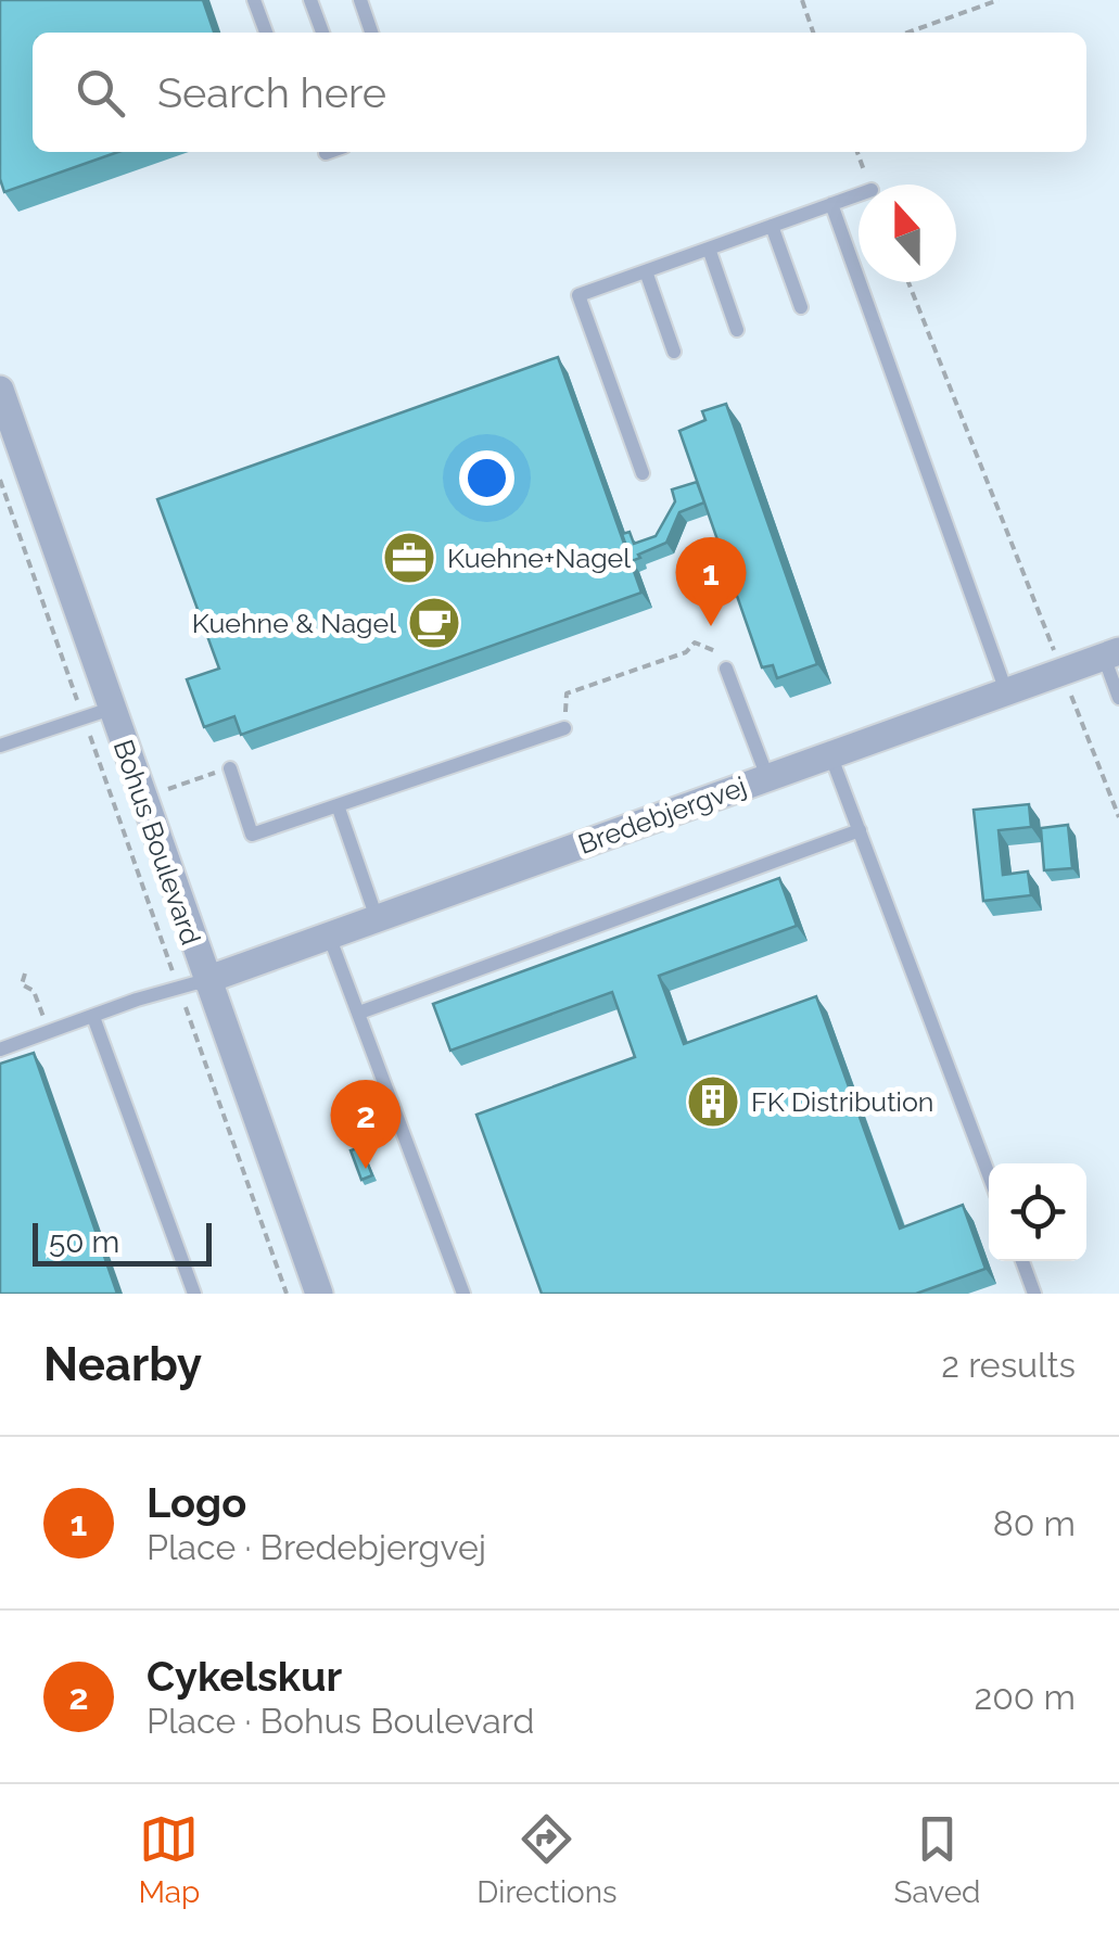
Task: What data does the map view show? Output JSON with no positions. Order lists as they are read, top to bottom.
{
  "streets": {
    "street": ["Bredebjergvej", "Bohus Boulevard"]
  },
  "crossings": [
    ["Bredebjergvej", "Bohus Boulevard"]
  ],
  "places": {
    "office": ["Kuehne+Nagel"],
    "cafe": ["Kuehne & Nagel"],
    "building": ["FK Distribution"]
  },
  "scale_bar": "50 m",
  "north": "top",
  "page": {
    "search": "Search here",
    "pins": ["1", "2"],
    "scale": "50 m",
    "heading": ["Nearby", "2 results"],
    "list": [
      {
        "mark": "1",
        "name": "Logo",
        "note": "Place · Bredebjergvej",
        "value": "80 m"
      },
      {
        "mark": "2",
        "name": "Cykelskur",
        "note": "Place · Bohus Boulevard",
        "value": "200 m"
      }
    ],
    "nav": ["Map", "Directions", "Saved"]
  }
}
